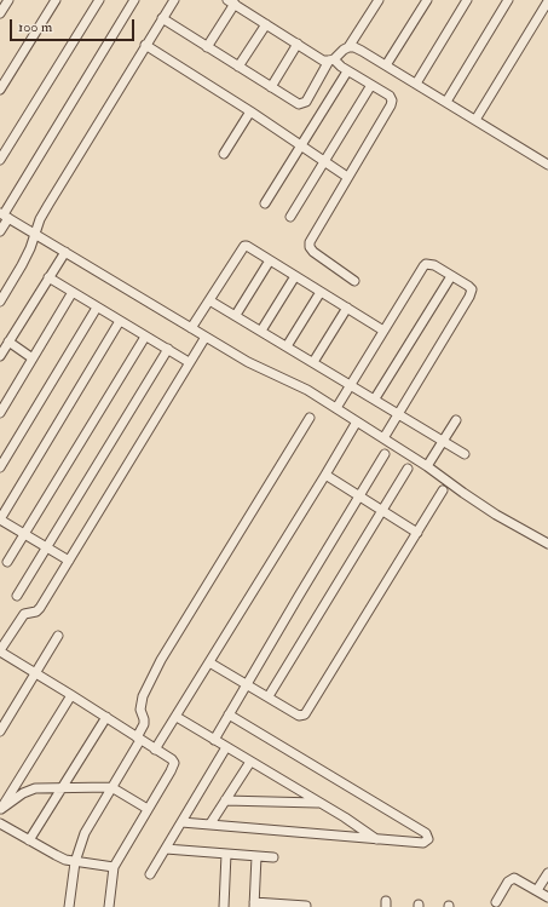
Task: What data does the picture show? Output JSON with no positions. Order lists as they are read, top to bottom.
{
  "scale_bar": "100 m"
}
